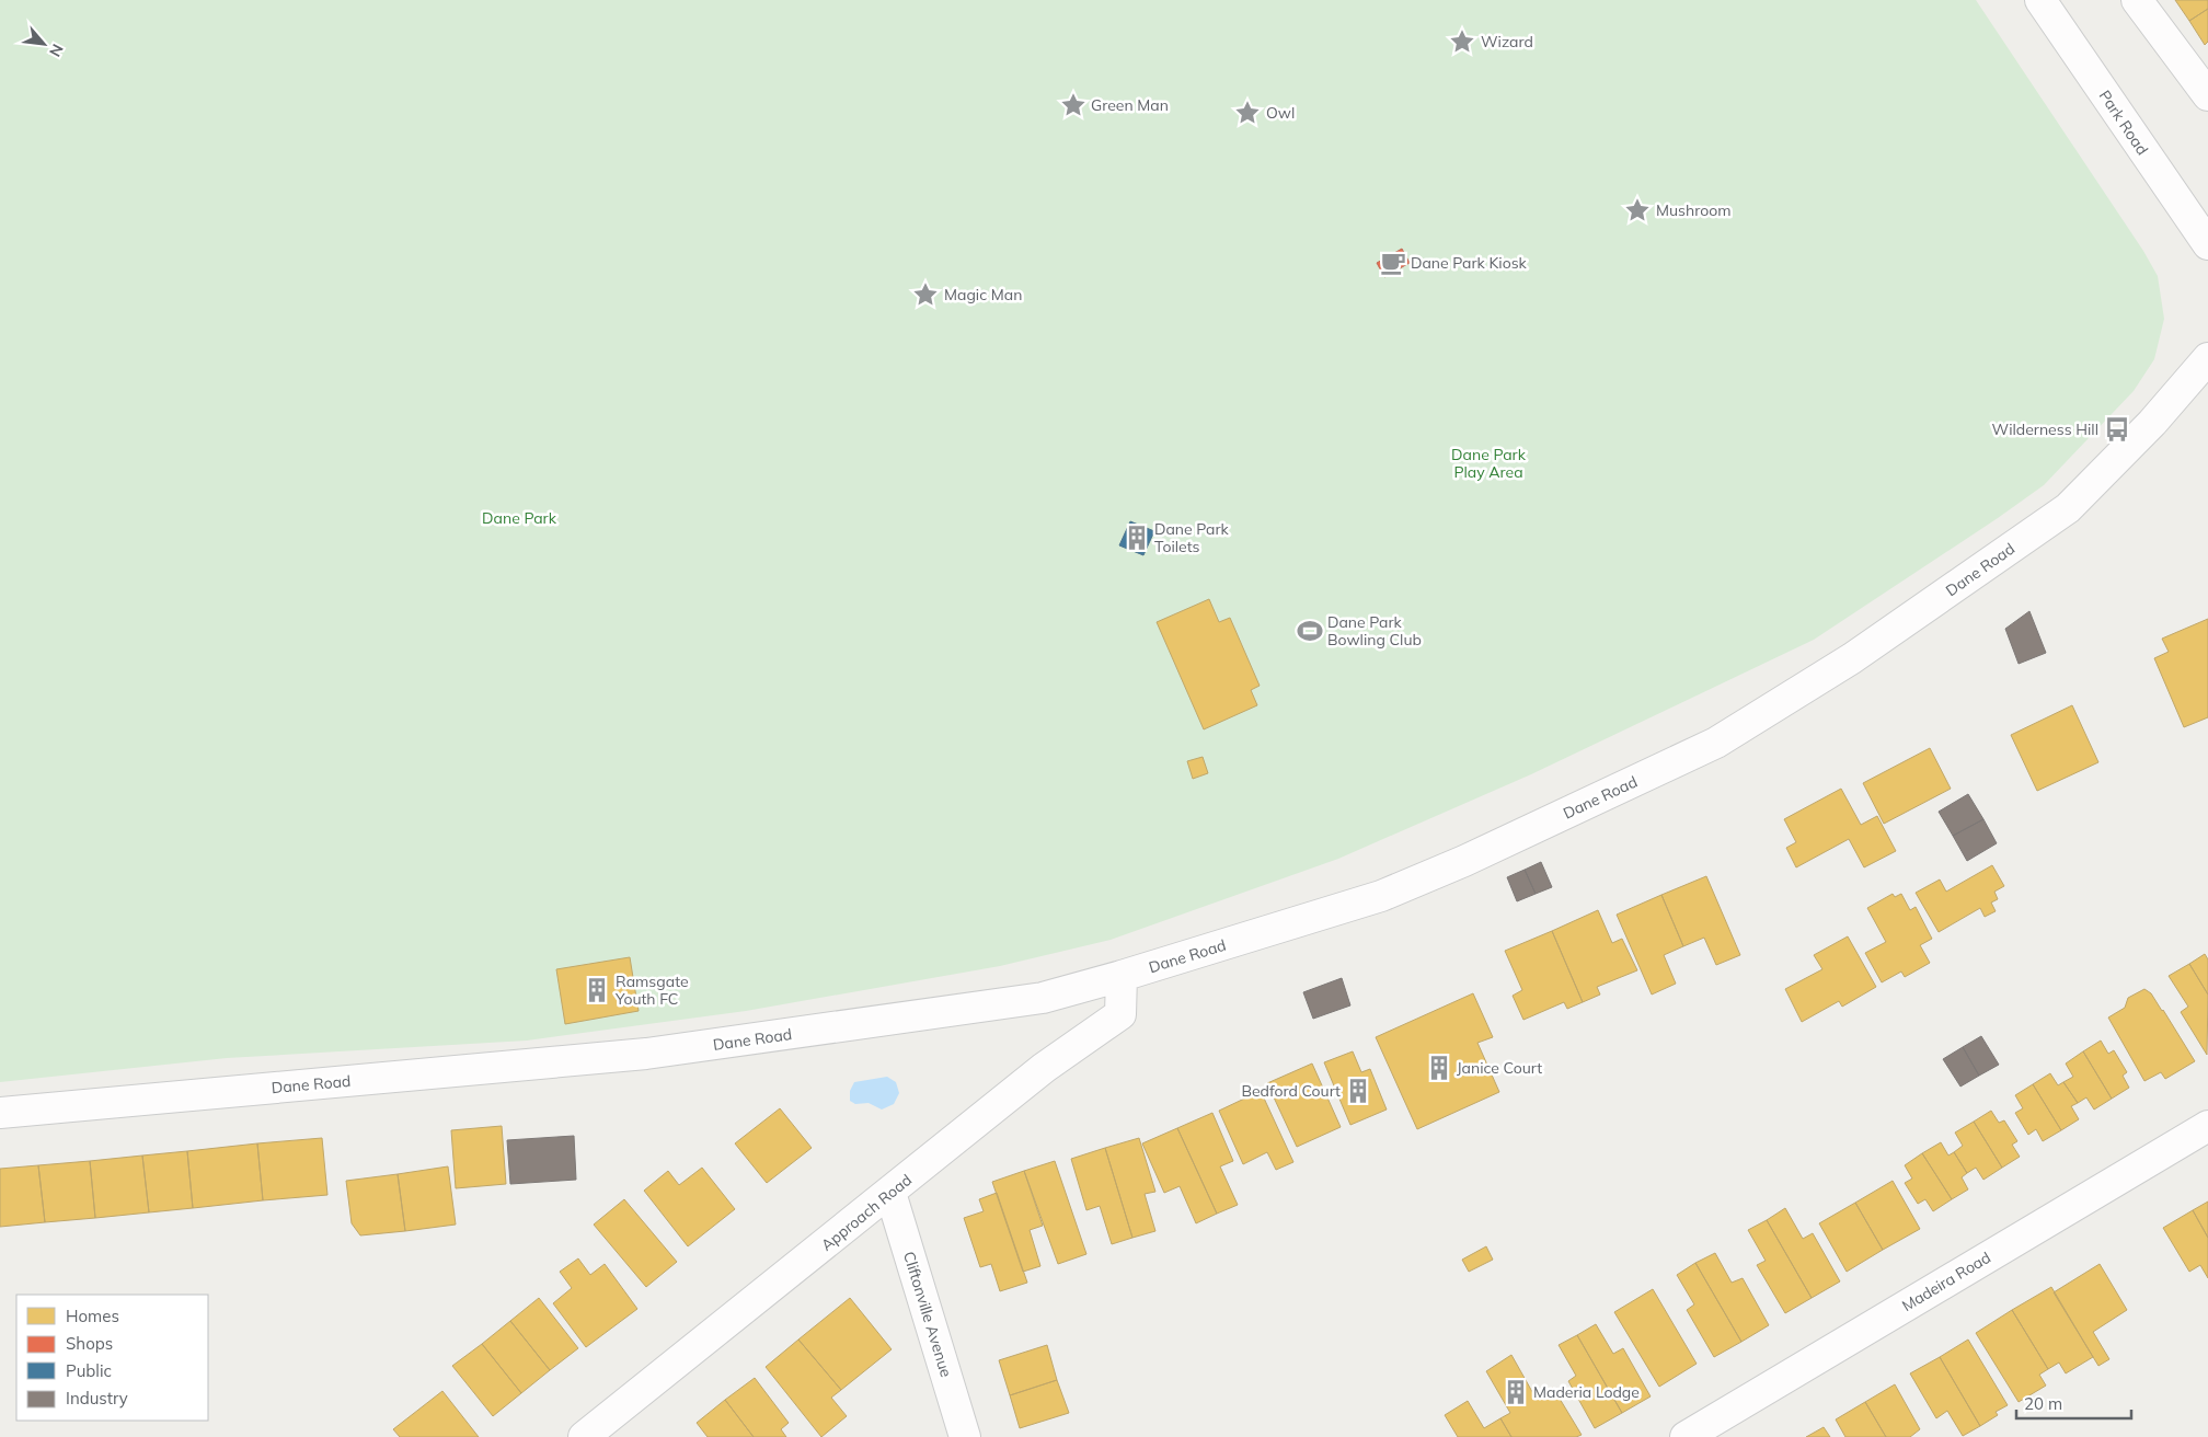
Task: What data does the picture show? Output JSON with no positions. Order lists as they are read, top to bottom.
{
  "streets": {
    "street": [
      "Park Road",
      "Dane Road",
      "Approach Road",
      "Madeira Road",
      "Cliftonville Avenue"
    ]
  },
  "crossings": [
    ["Dane Road", "Approach Road"],
    ["Approach Road", "Cliftonville Avenue"]
  ],
  "parks": ["Dane Park Play Area", "Dane Park"],
  "places": {
    "place": [
      "Wizard",
      "Green Man",
      "Owl",
      "Mushroom",
      "Magic Man"
    ],
    "cafe": ["Dane Park Kiosk"],
    "bus stop": ["Wilderness Hill"],
    "building": [
      "Dane Park Toilets",
      "Ramsgate Youth FC",
      "Janice Court",
      "Bedford Court",
      "Maderia Lodge"
    ],
    "sports": ["Dane Park Bowling Club"]
  },
  "legend": [
    "Homes",
    "Shops",
    "Public",
    "Industry"
  ],
  "scale_bar": "20 m",
  "north": "bottom right"
}
